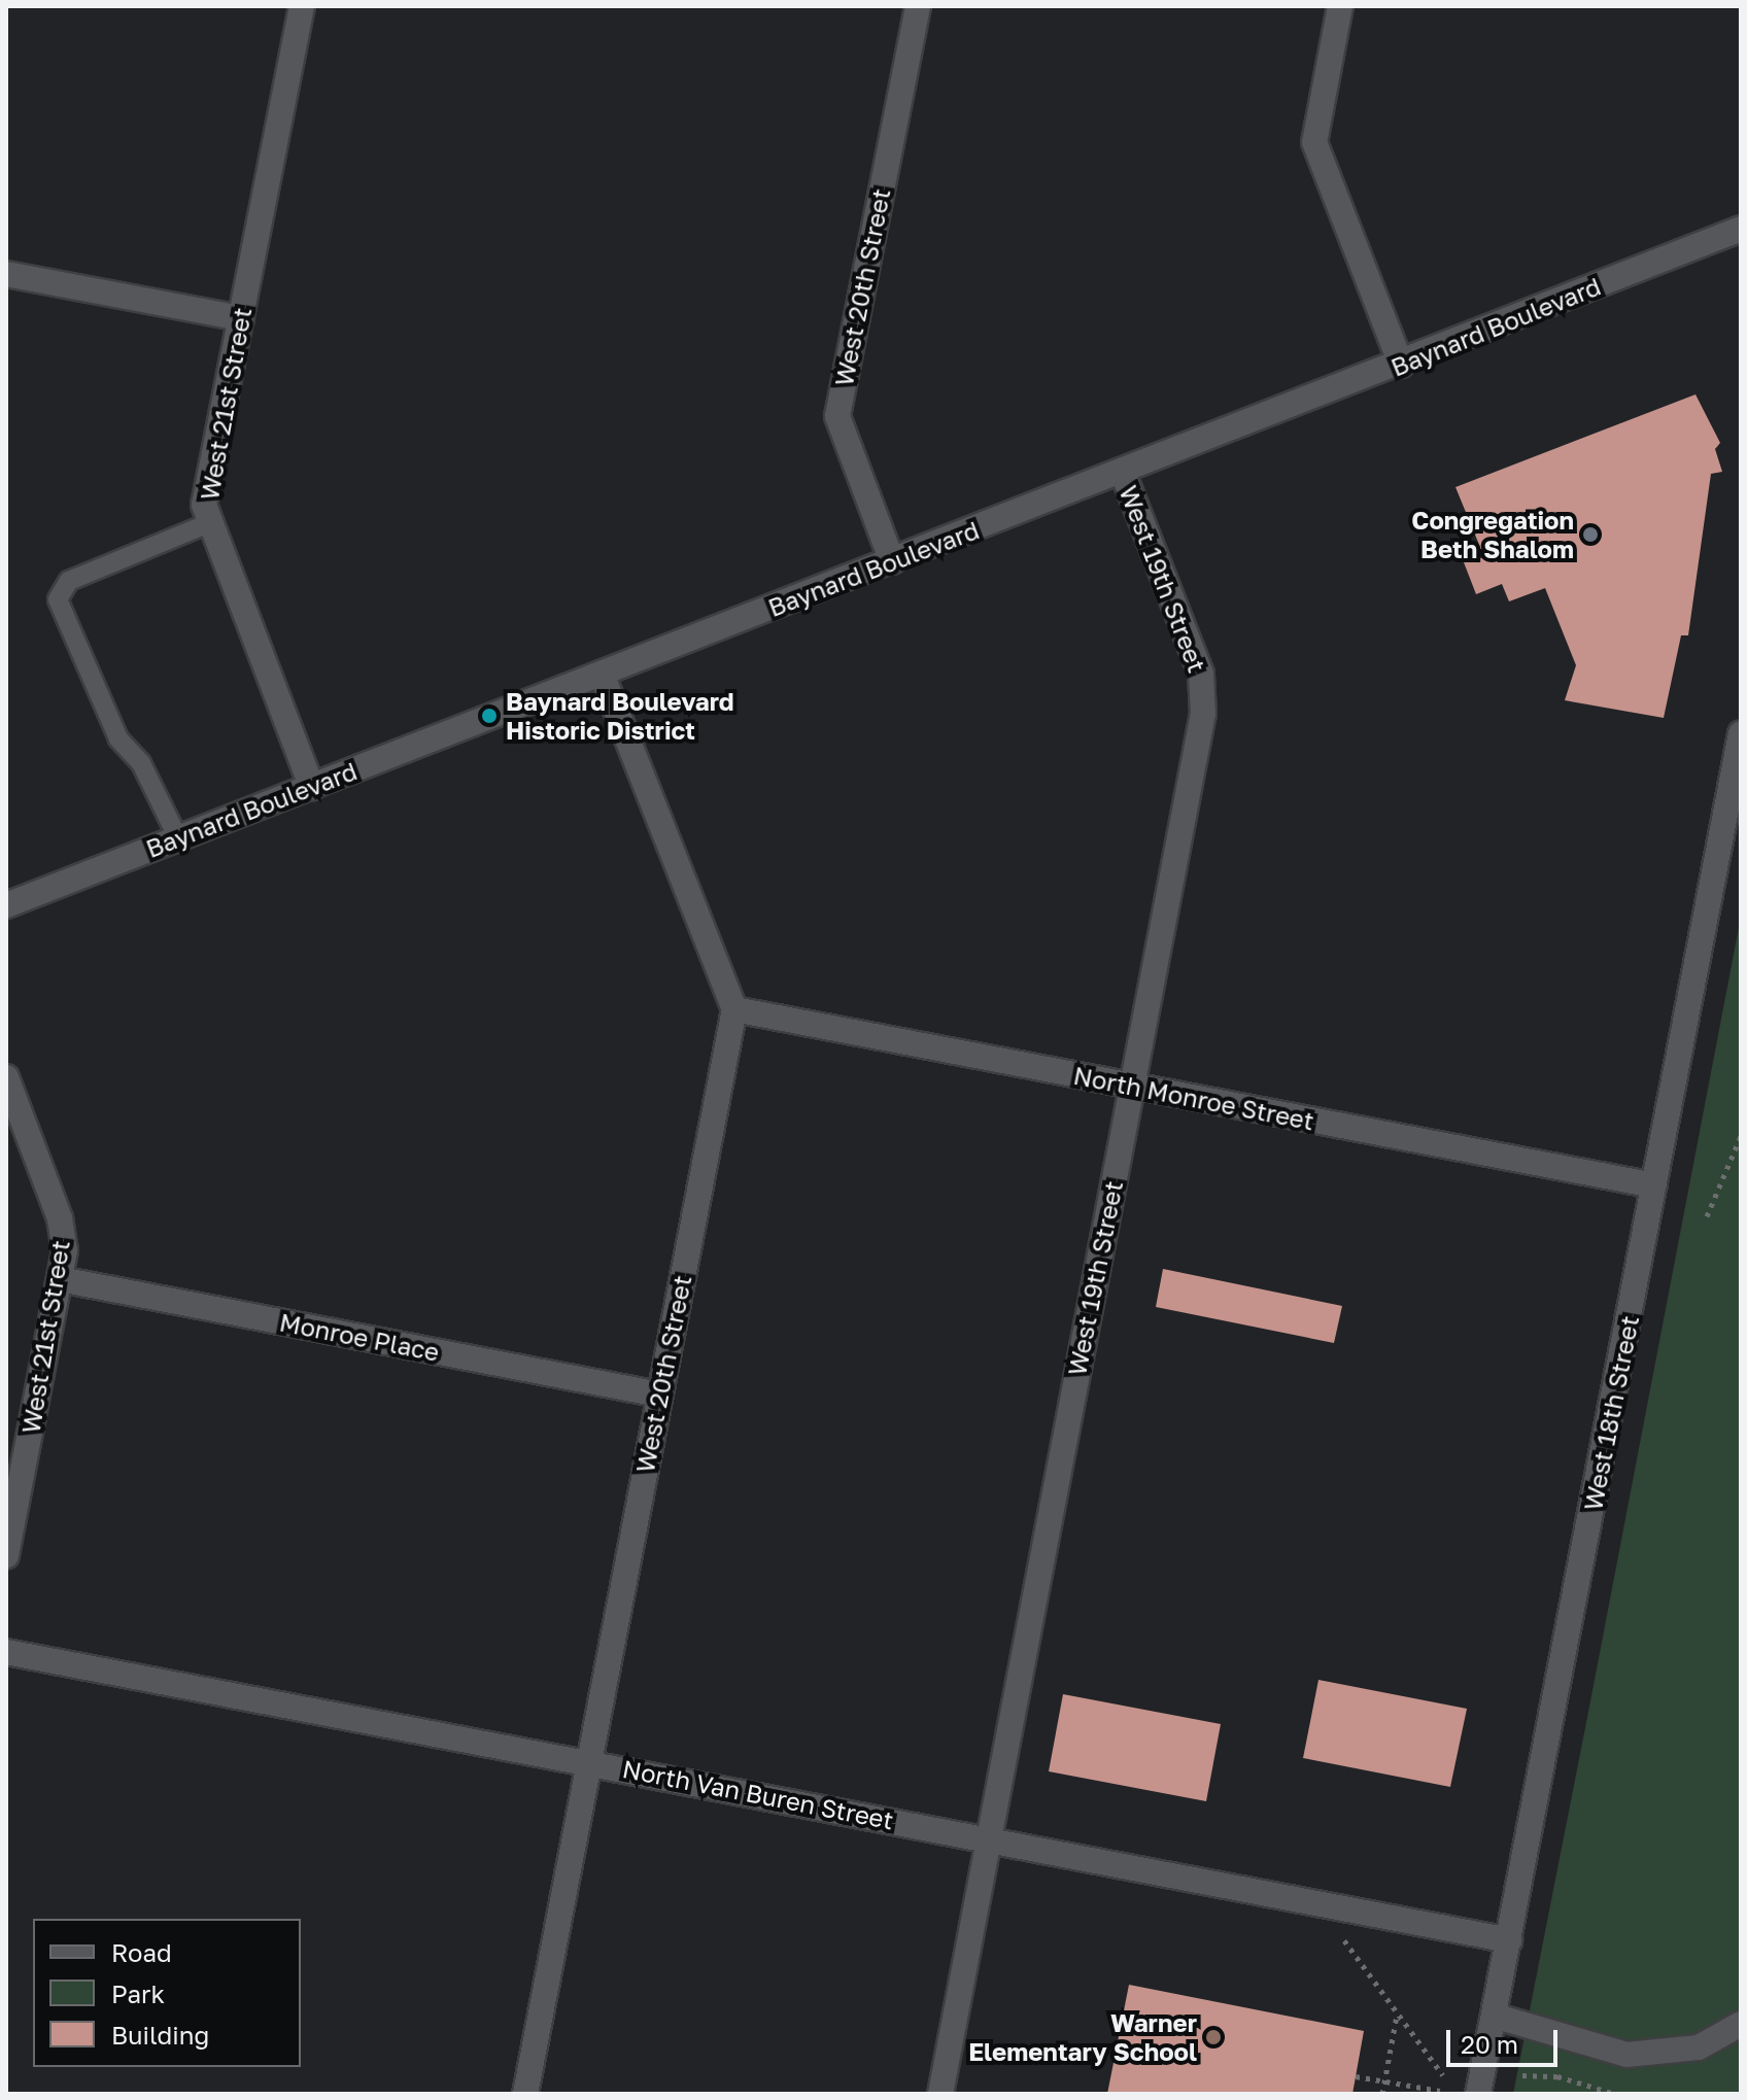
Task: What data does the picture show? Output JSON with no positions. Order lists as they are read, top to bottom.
{
  "streets": {
    "street": [
      "West 20th Street",
      "Baynard Boulevard",
      "West 21st Street",
      "West 19th Street",
      "North Monroe Street",
      "Monroe Place",
      "West 18th Street",
      "North Van Buren Street"
    ]
  },
  "crossings": [
    ["West 20th Street", "Baynard Boulevard"],
    ["West 20th Street", "North Monroe Street"],
    ["West 20th Street", "Monroe Place"],
    ["West 20th Street", "North Van Buren Street"],
    ["Baynard Boulevard", "West 21st Street"],
    ["Baynard Boulevard", "West 19th Street"],
    ["West 21st Street", "Monroe Place"],
    ["West 19th Street", "North Monroe Street"],
    ["West 19th Street", "North Van Buren Street"],
    ["North Monroe Street", "West 18th Street"],
    ["West 18th Street", "North Van Buren Street"]
  ],
  "places": ["Congregation Beth Shalom", "Baynard Boulevard Historic District", "Warner Elementary School"],
  "legend": ["Road", "Park", "Building"],
  "scale_bar": "20 m"
}
